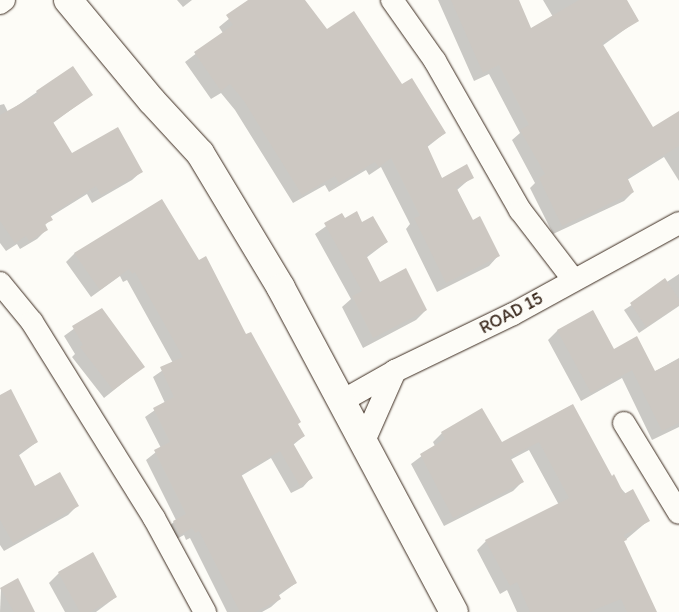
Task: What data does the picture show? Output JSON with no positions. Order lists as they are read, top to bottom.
{
  "streets": {
    "street": ["ROAD 15"]
  }
}
